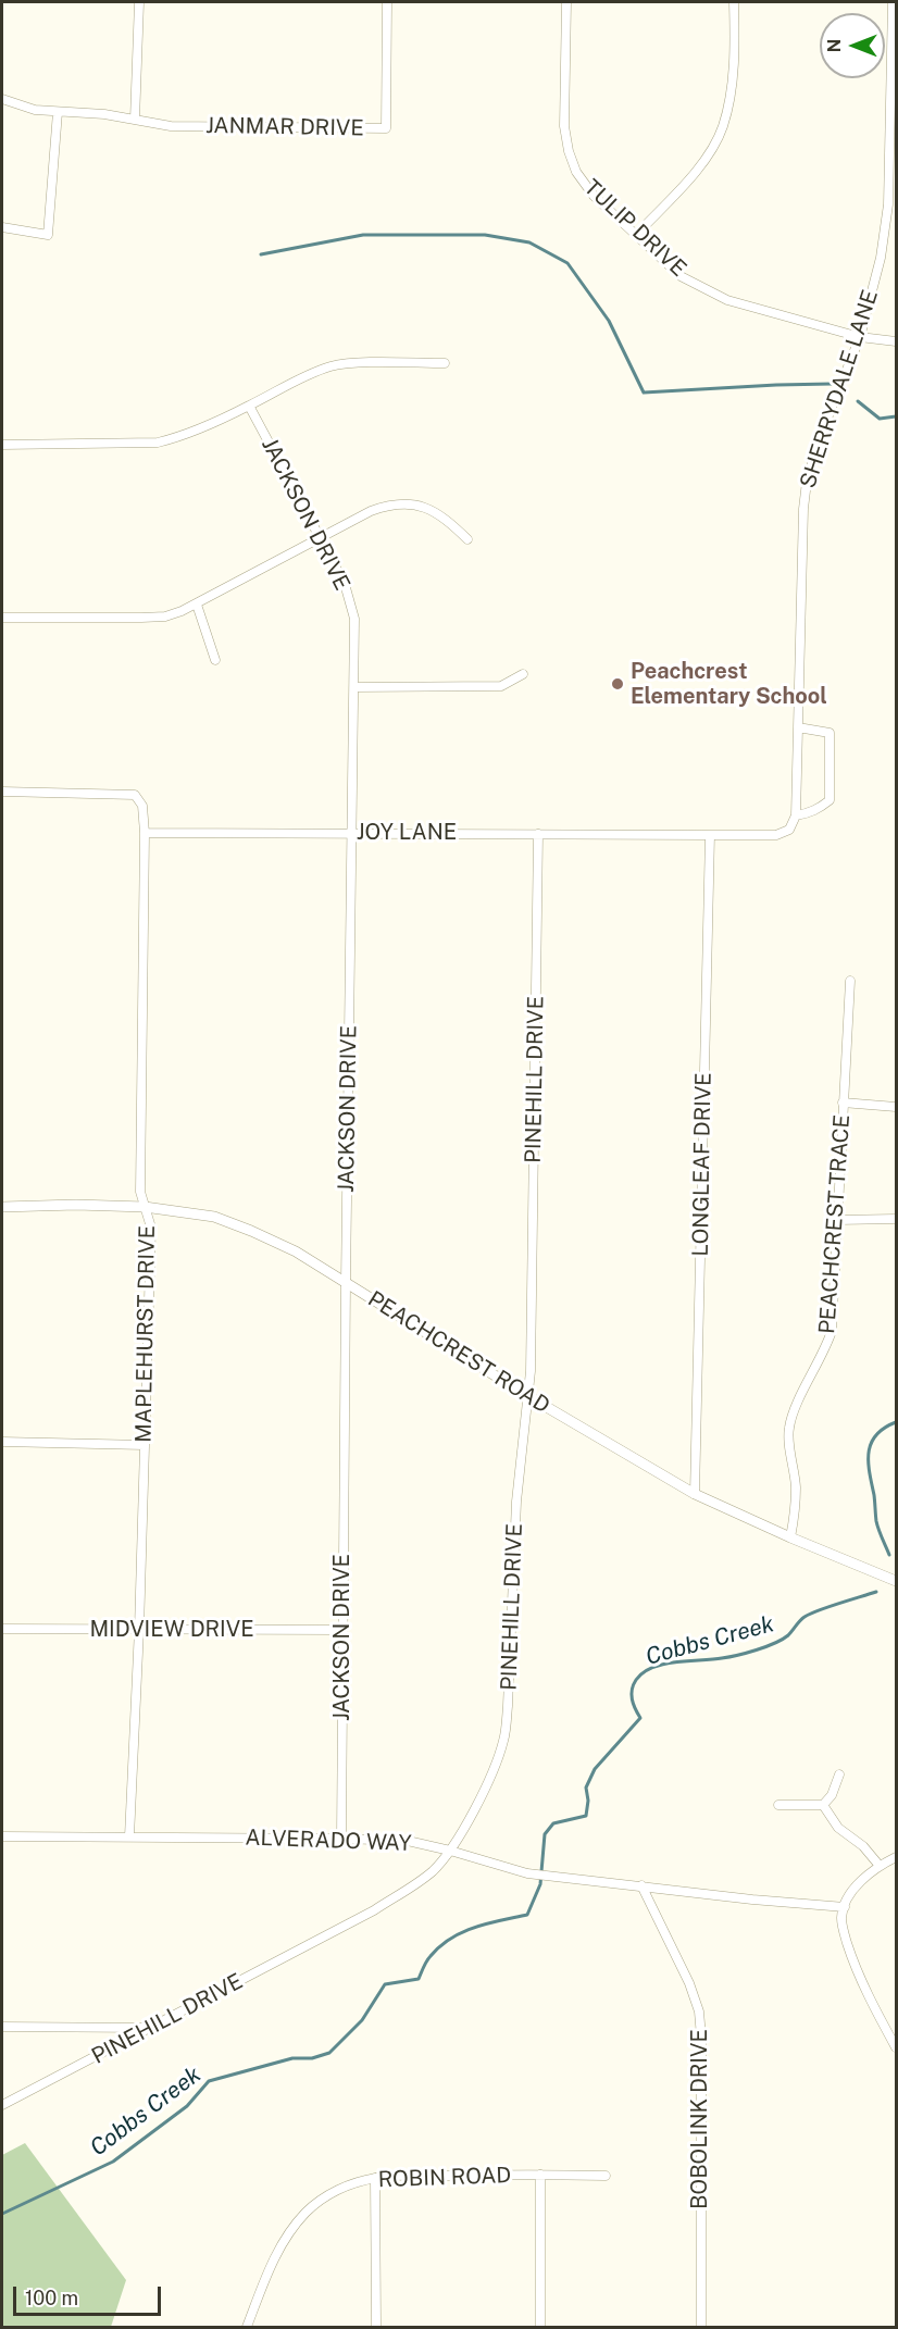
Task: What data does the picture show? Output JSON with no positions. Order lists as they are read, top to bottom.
{
  "streets": {
    "street": [
      "JANMAR DRIVE",
      "TULIP DRIVE",
      "SHERRYDALE LANE",
      "JACKSON DRIVE",
      "JOY LANE",
      "PINEHILL DRIVE",
      "LONGLEAF DRIVE",
      "PEACHCREST TRACE",
      "MAPLEHURST DRIVE",
      "PEACHCREST ROAD",
      "MIDVIEW DRIVE",
      "ALVERADO WAY",
      "BOBOLINK DRIVE",
      "ROBIN ROAD"
    ]
  },
  "crossings": [
    ["TULIP DRIVE", "SHERRYDALE LANE"],
    ["SHERRYDALE LANE", "JOY LANE"],
    ["JACKSON DRIVE", "JOY LANE"],
    ["JACKSON DRIVE", "PEACHCREST ROAD"],
    ["JACKSON DRIVE", "MIDVIEW DRIVE"],
    ["JACKSON DRIVE", "ALVERADO WAY"],
    ["JOY LANE", "PINEHILL DRIVE"],
    ["JOY LANE", "LONGLEAF DRIVE"],
    ["JOY LANE", "MAPLEHURST DRIVE"],
    ["PINEHILL DRIVE", "PEACHCREST ROAD"],
    ["PINEHILL DRIVE", "ALVERADO WAY"],
    ["LONGLEAF DRIVE", "PEACHCREST ROAD"],
    ["PEACHCREST TRACE", "PEACHCREST ROAD"],
    ["MAPLEHURST DRIVE", "PEACHCREST ROAD"],
    ["MAPLEHURST DRIVE", "MIDVIEW DRIVE"],
    ["MAPLEHURST DRIVE", "ALVERADO WAY"],
    ["ALVERADO WAY", "BOBOLINK DRIVE"]
  ],
  "water": ["Cobbs Creek"],
  "places": ["Peachcrest Elementary School"],
  "scale_bar": "100 m",
  "north": "left"
}
